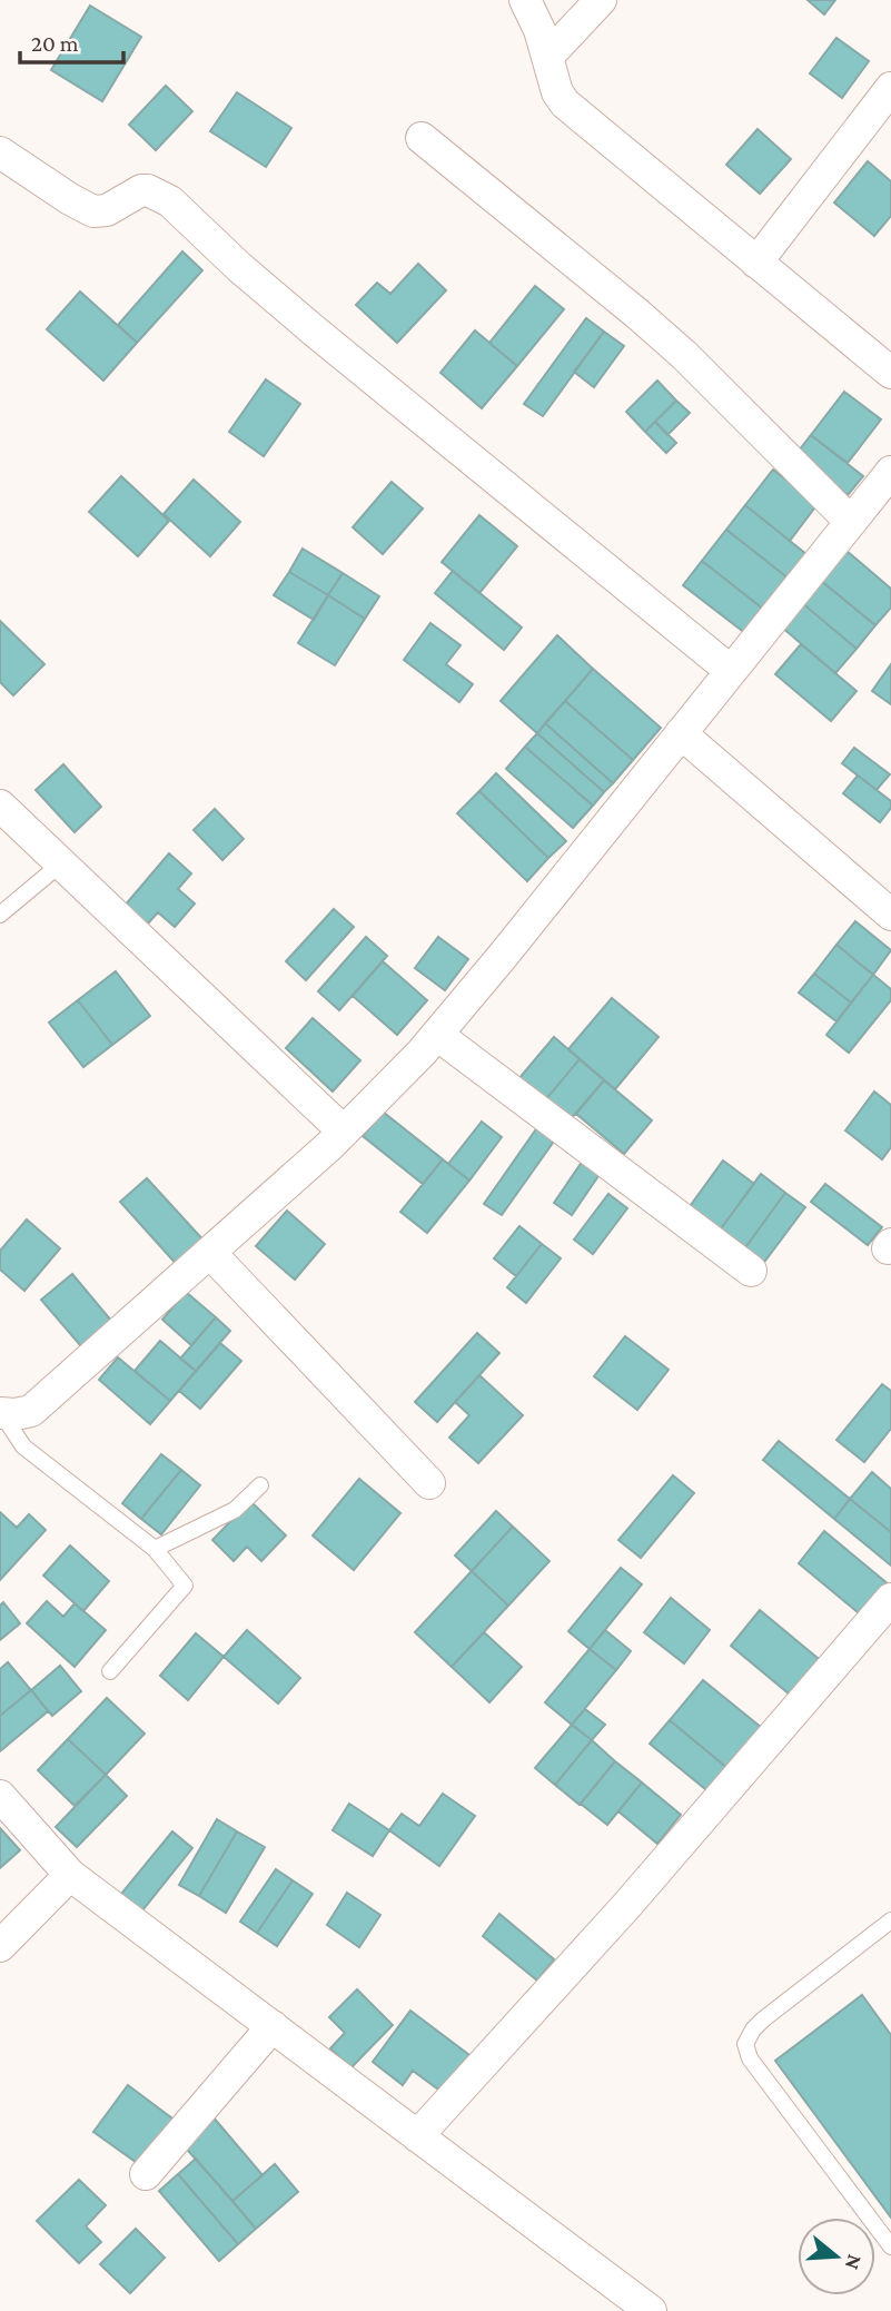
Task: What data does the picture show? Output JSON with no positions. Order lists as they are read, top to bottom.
{
  "scale_bar": "20 m",
  "north": "right"
}
